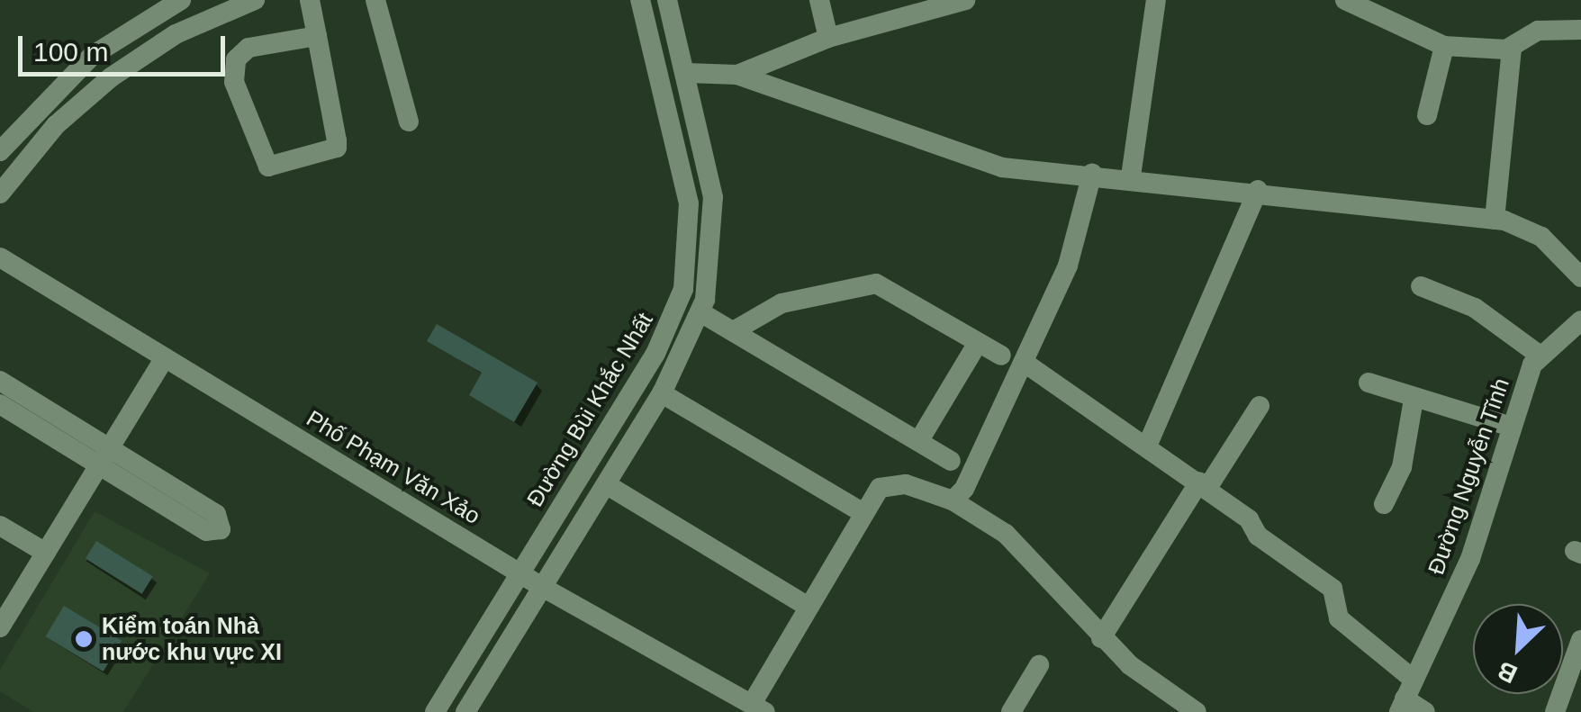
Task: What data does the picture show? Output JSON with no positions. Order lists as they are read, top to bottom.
{
  "streets": {
    "street": ["Đường Bùi Khắc Nhất", "Phố Phạm Văn Xảo", "Đường Nguyễn Tĩnh"]
  },
  "crossings": [
    ["Đường Bùi Khắc Nhất", "Phố Phạm Văn Xảo"]
  ],
  "places": ["Kiểm toán Nhà nước khu vực XI"],
  "scale_bar": "100 m",
  "north": "bottom left"
}
